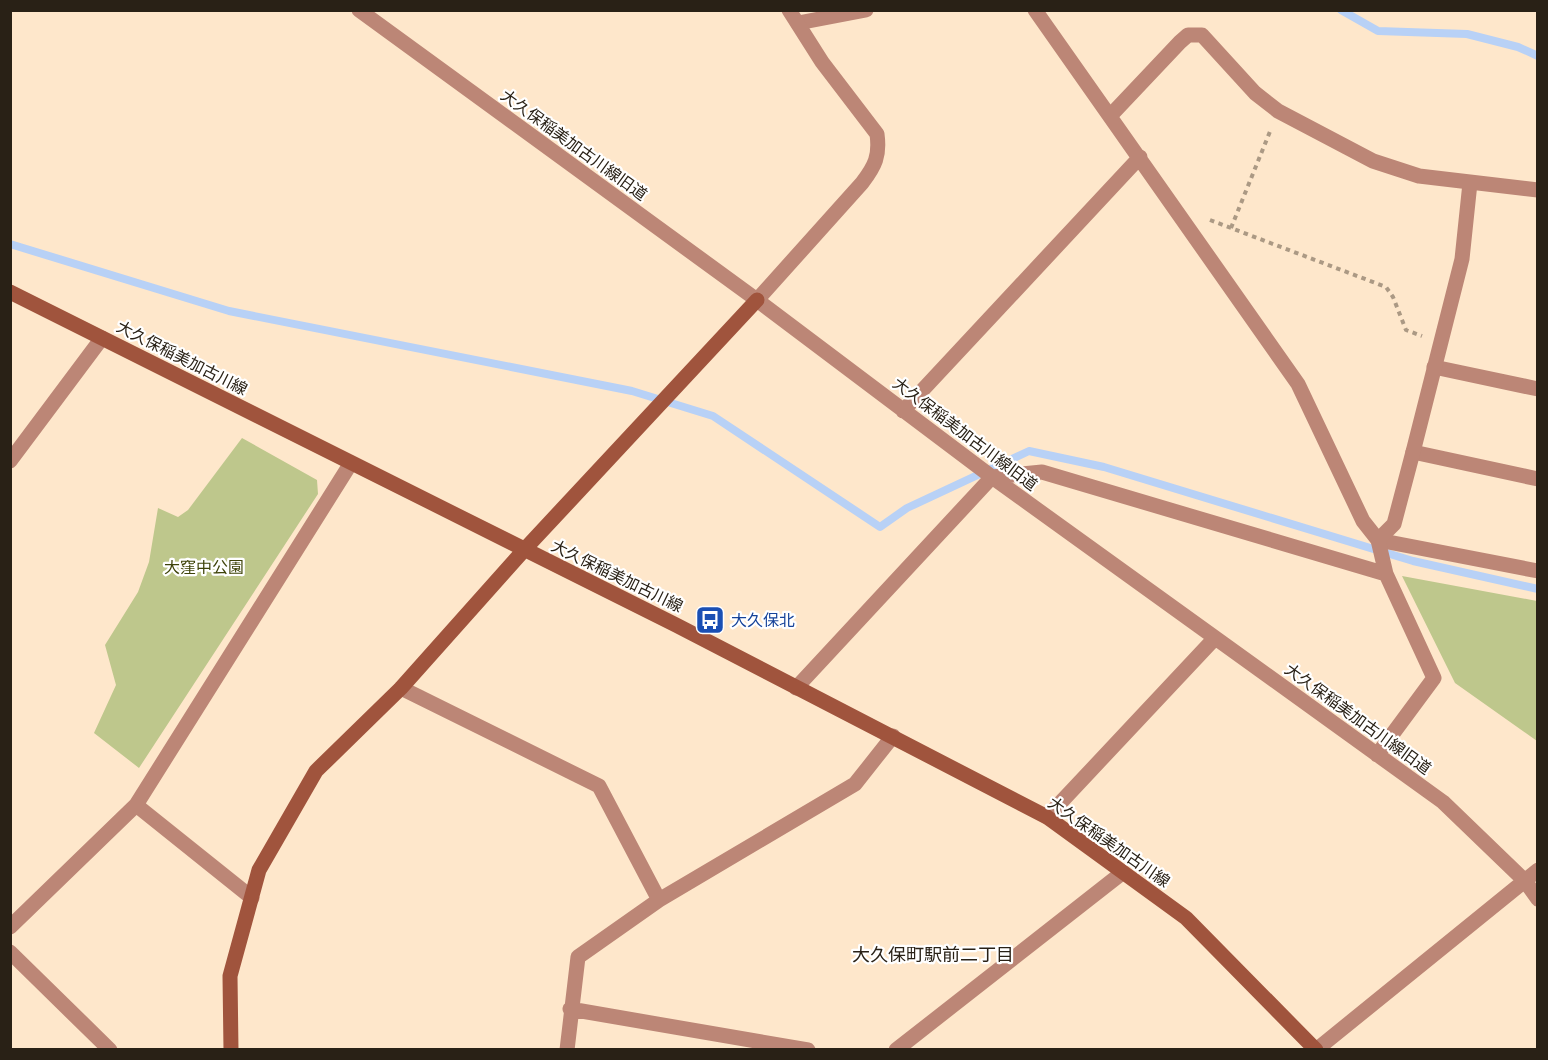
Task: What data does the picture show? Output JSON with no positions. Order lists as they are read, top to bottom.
{
  "streets": {
    "main road": ["大久保稲美加古川線"],
    "street": ["大久保稲美加古川線旧道"]
  },
  "districts": ["大久保町駅前二丁目"],
  "parks": ["大窪中公園"],
  "places": {
    "bus stop": ["大久保北"]
  }
}
